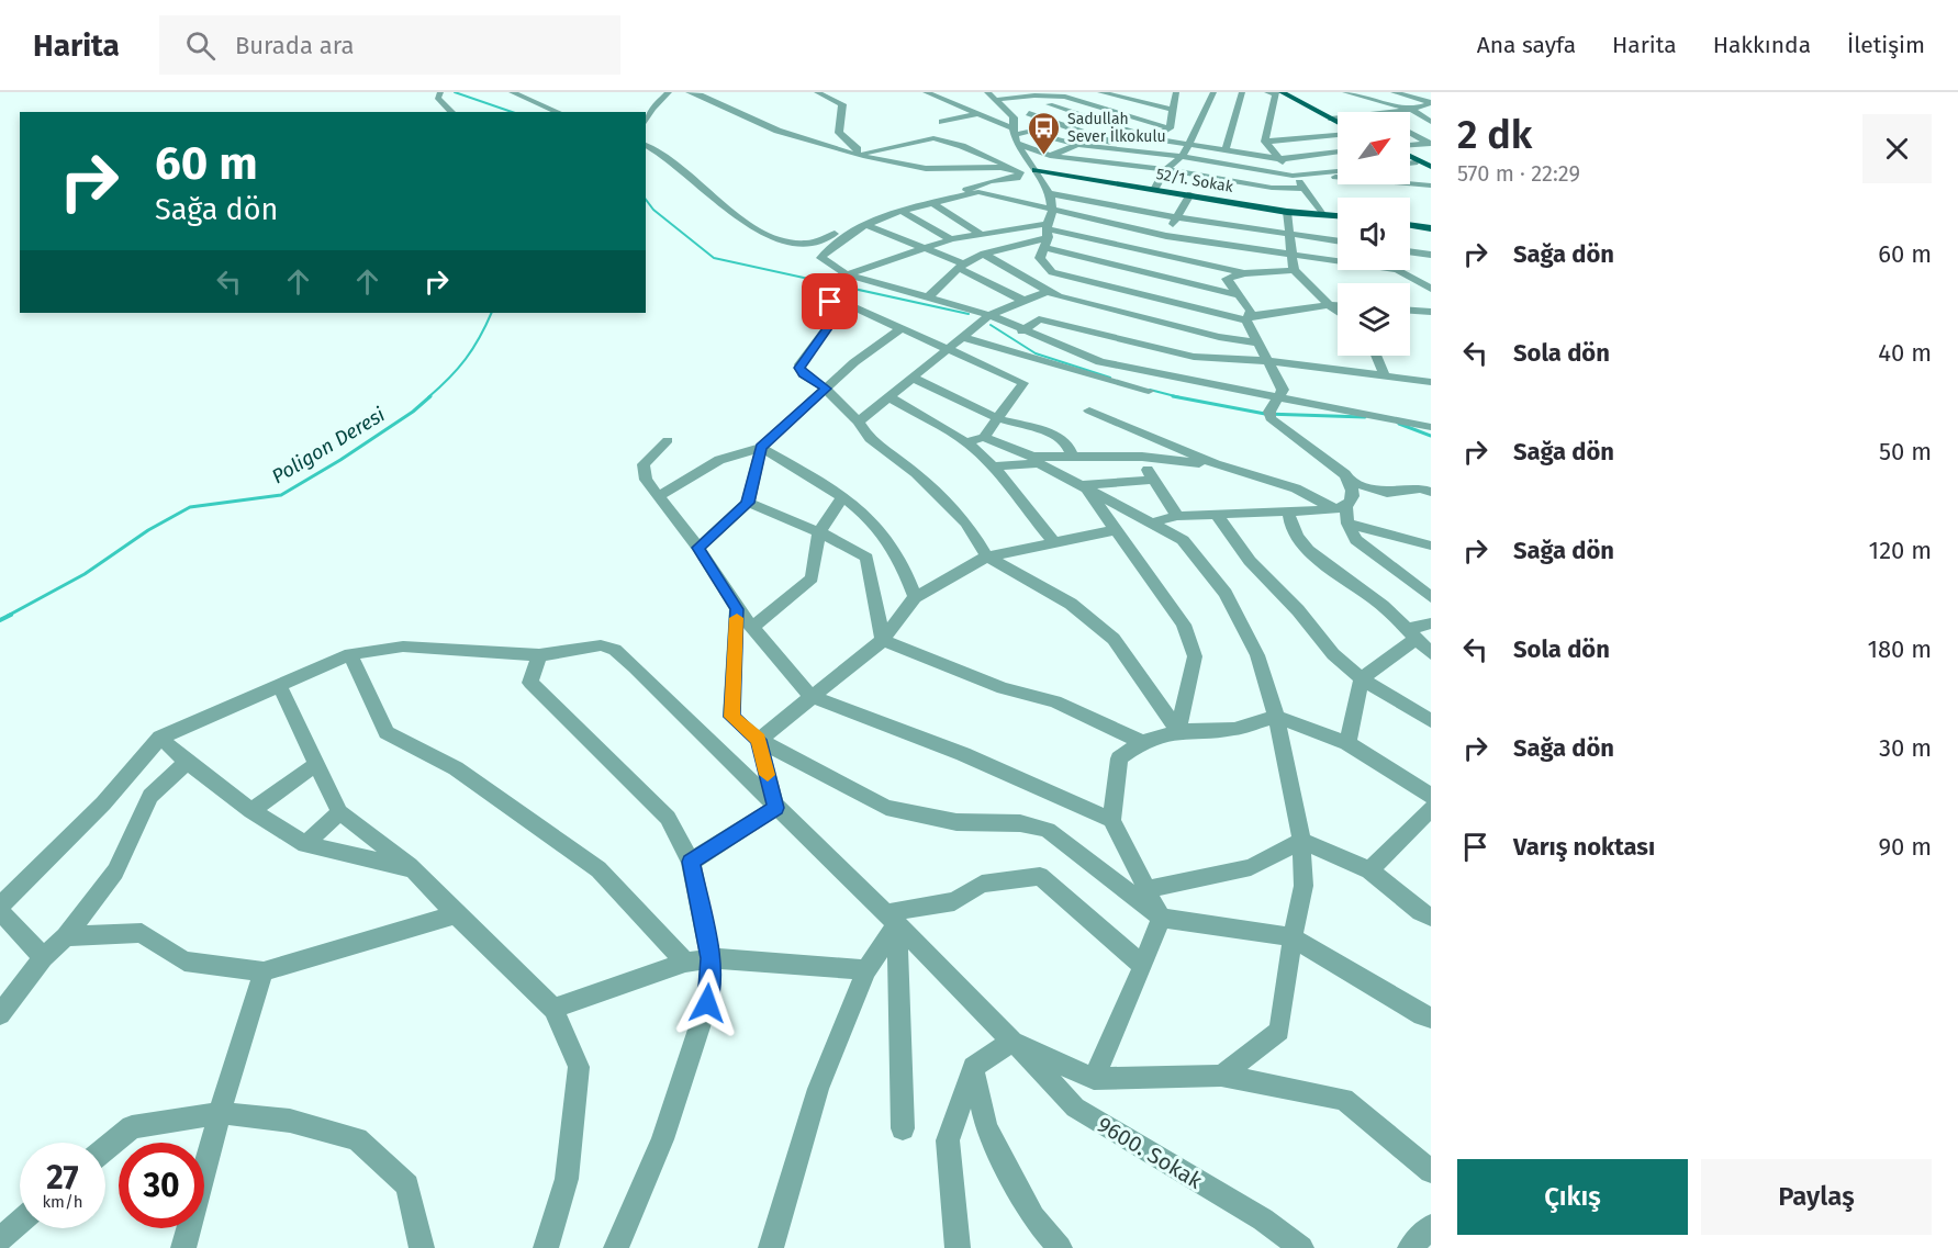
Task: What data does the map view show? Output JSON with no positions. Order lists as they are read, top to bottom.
{
  "streets": {
    "main road": ["52/1. Sokak"],
    "street": ["9600. Sokak"]
  },
  "water": ["Poligon Deresi"],
  "places": {
    "bus stop": ["Sadullah Sever İlkokulu"]
  },
  "north": "top right",
  "page": {
    "header": "Harita",
    "search": "Burada ara",
    "nav": [
      "Ana sayfa",
      "Harita",
      "Hakkında",
      "İletişim"
    ],
    "heading": ["2 dk", "570 m · 22:29"],
    "turn": ["60 m", "Sağa dön"],
    "list": [
      {
        "name": "Sağa dön",
        "value": "60 m"
      },
      {
        "name": "Sola dön",
        "value": "40 m"
      },
      {
        "name": "Sağa dön",
        "value": "50 m"
      },
      {
        "name": "Sağa dön",
        "value": "120 m"
      },
      {
        "name": "Sola dön",
        "value": "180 m"
      },
      {
        "name": "Sağa dön",
        "value": "30 m"
      },
      {
        "name": "Varış noktası",
        "value": "90 m"
      }
    ],
    "speed": "27 km/h",
    "limit": "30",
    "buttons": ["Çıkış", "Paylaş"]
  }
}
